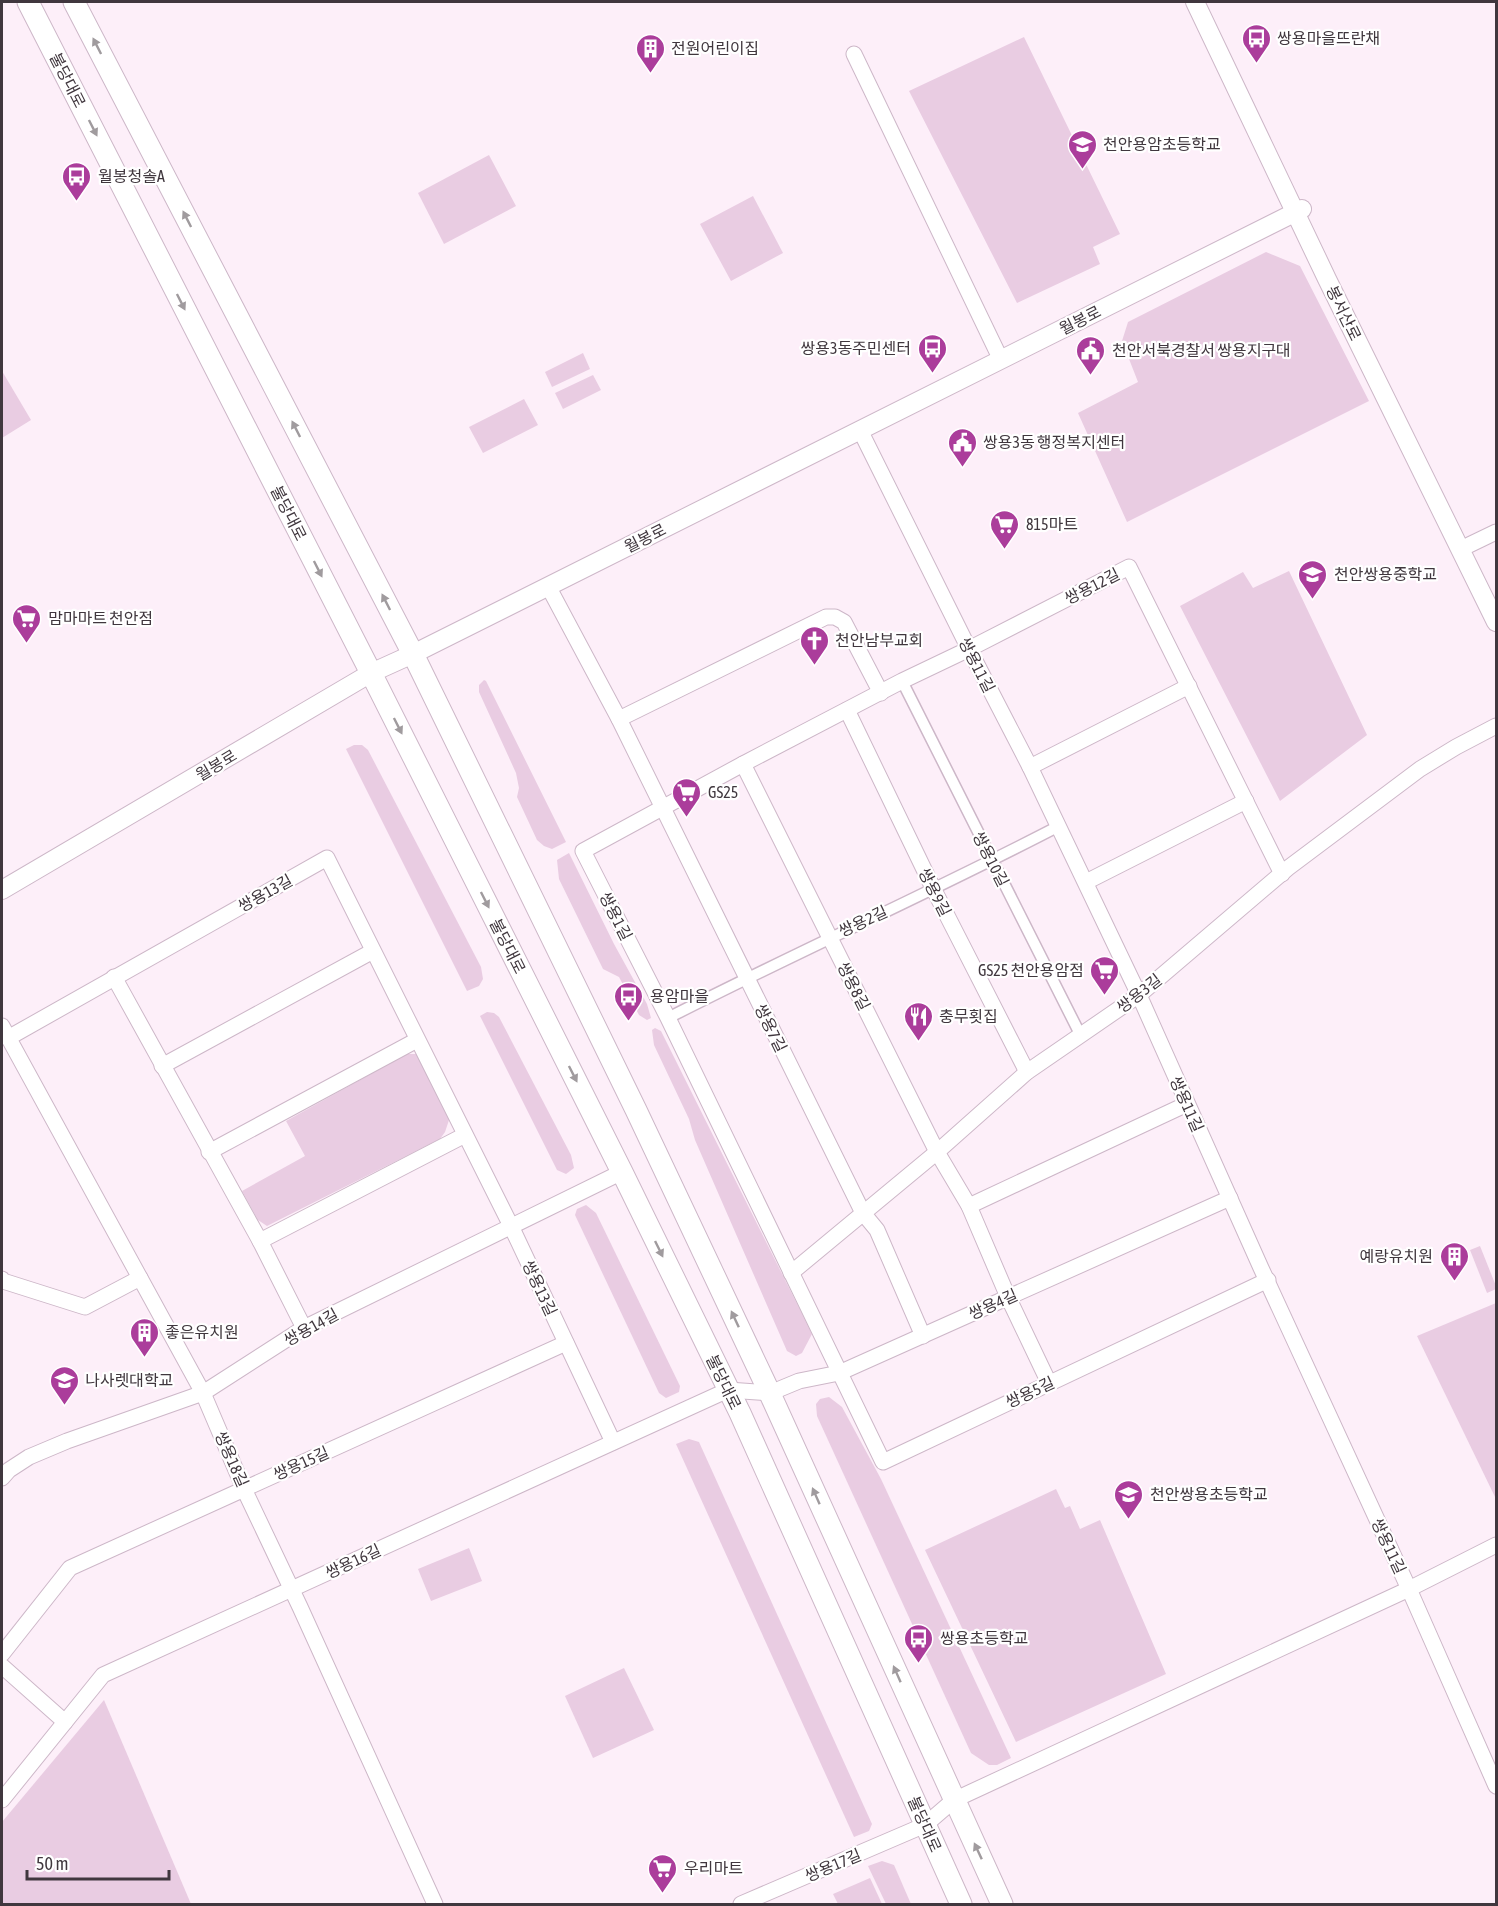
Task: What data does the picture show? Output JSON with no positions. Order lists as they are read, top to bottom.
{
  "streets": {
    "main road": ["불당대로"],
    "street": [
      "봉서산로",
      "월봉로",
      "쌍용12길",
      "쌍용11길",
      "쌍용10길",
      "쌍용9길",
      "쌍용13길",
      "쌍용1길",
      "쌍용2길",
      "쌍용8길",
      "쌍용3길",
      "쌍용7길",
      "쌍용4길",
      "쌍용14길",
      "쌍용5길",
      "쌍용18길",
      "쌍용15길",
      "쌍용16길",
      "쌍용17길"
    ]
  },
  "crossings": [
    ["불당대로", "월봉로"],
    ["불당대로", "쌍용14길"],
    ["불당대로", "쌍용16길"],
    ["불당대로", "쌍용17길"],
    ["봉서산로", "월봉로"],
    ["월봉로", "쌍용11길"],
    ["월봉로", "쌍용7길"],
    ["쌍용12길", "쌍용11길"],
    ["쌍용12길", "쌍용1길"],
    ["쌍용12길", "쌍용3길"],
    ["쌍용11길", "쌍용1길"],
    ["쌍용11길", "쌍용2길"],
    ["쌍용11길", "쌍용3길"],
    ["쌍용11길", "쌍용4길"],
    ["쌍용11길", "쌍용5길"],
    ["쌍용11길", "쌍용17길"],
    ["쌍용10길", "쌍용1길"],
    ["쌍용10길", "쌍용2길"],
    ["쌍용10길", "쌍용3길"],
    ["쌍용9길", "쌍용1길"],
    ["쌍용9길", "쌍용2길"],
    ["쌍용9길", "쌍용3길"],
    ["쌍용13길", "쌍용14길"],
    ["쌍용13길", "쌍용18길"],
    ["쌍용13길", "쌍용15길"],
    ["쌍용13길", "쌍용16길"],
    ["쌍용1길", "쌍용2길"],
    ["쌍용1길", "쌍용8길"],
    ["쌍용1길", "쌍용3길"],
    ["쌍용1길", "쌍용7길"],
    ["쌍용1길", "쌍용4길"],
    ["쌍용1길", "쌍용5길"],
    ["쌍용2길", "쌍용8길"],
    ["쌍용2길", "쌍용7길"],
    ["쌍용8길", "쌍용3길"],
    ["쌍용8길", "쌍용4길"],
    ["쌍용8길", "쌍용5길"],
    ["쌍용3길", "쌍용7길"],
    ["쌍용7길", "쌍용4길"],
    ["쌍용4길", "쌍용5길"],
    ["쌍용4길", "쌍용16길"],
    ["쌍용14길", "쌍용18길"],
    ["쌍용18길", "쌍용15길"],
    ["쌍용18길", "쌍용16길"]
  ],
  "places": {
    "bus stop": [
      "쌍용마을뜨란채",
      "월봉청솔A",
      "쌍용3동주민센터",
      "용암마을",
      "쌍용초등학교"
    ],
    "building": ["전원어린이집", "예랑유치원", "좋은유치원"],
    "school or university": [
      "천안용암초등학교",
      "천안쌍용중학교",
      "나사렛대학교",
      "천안쌍용초등학교"
    ],
    "public building": ["천안서북경찰서 쌍용지구대", "쌍용3동 행정복지센터"],
    "supermarket": [
      "815마트",
      "맘마마트 천안점",
      "GS25",
      "GS25 천안용암점",
      "우리마트"
    ],
    "church": ["천안남부교회"],
    "restaurant": ["충무횟집"]
  },
  "scale_bar": "50 m"
}
